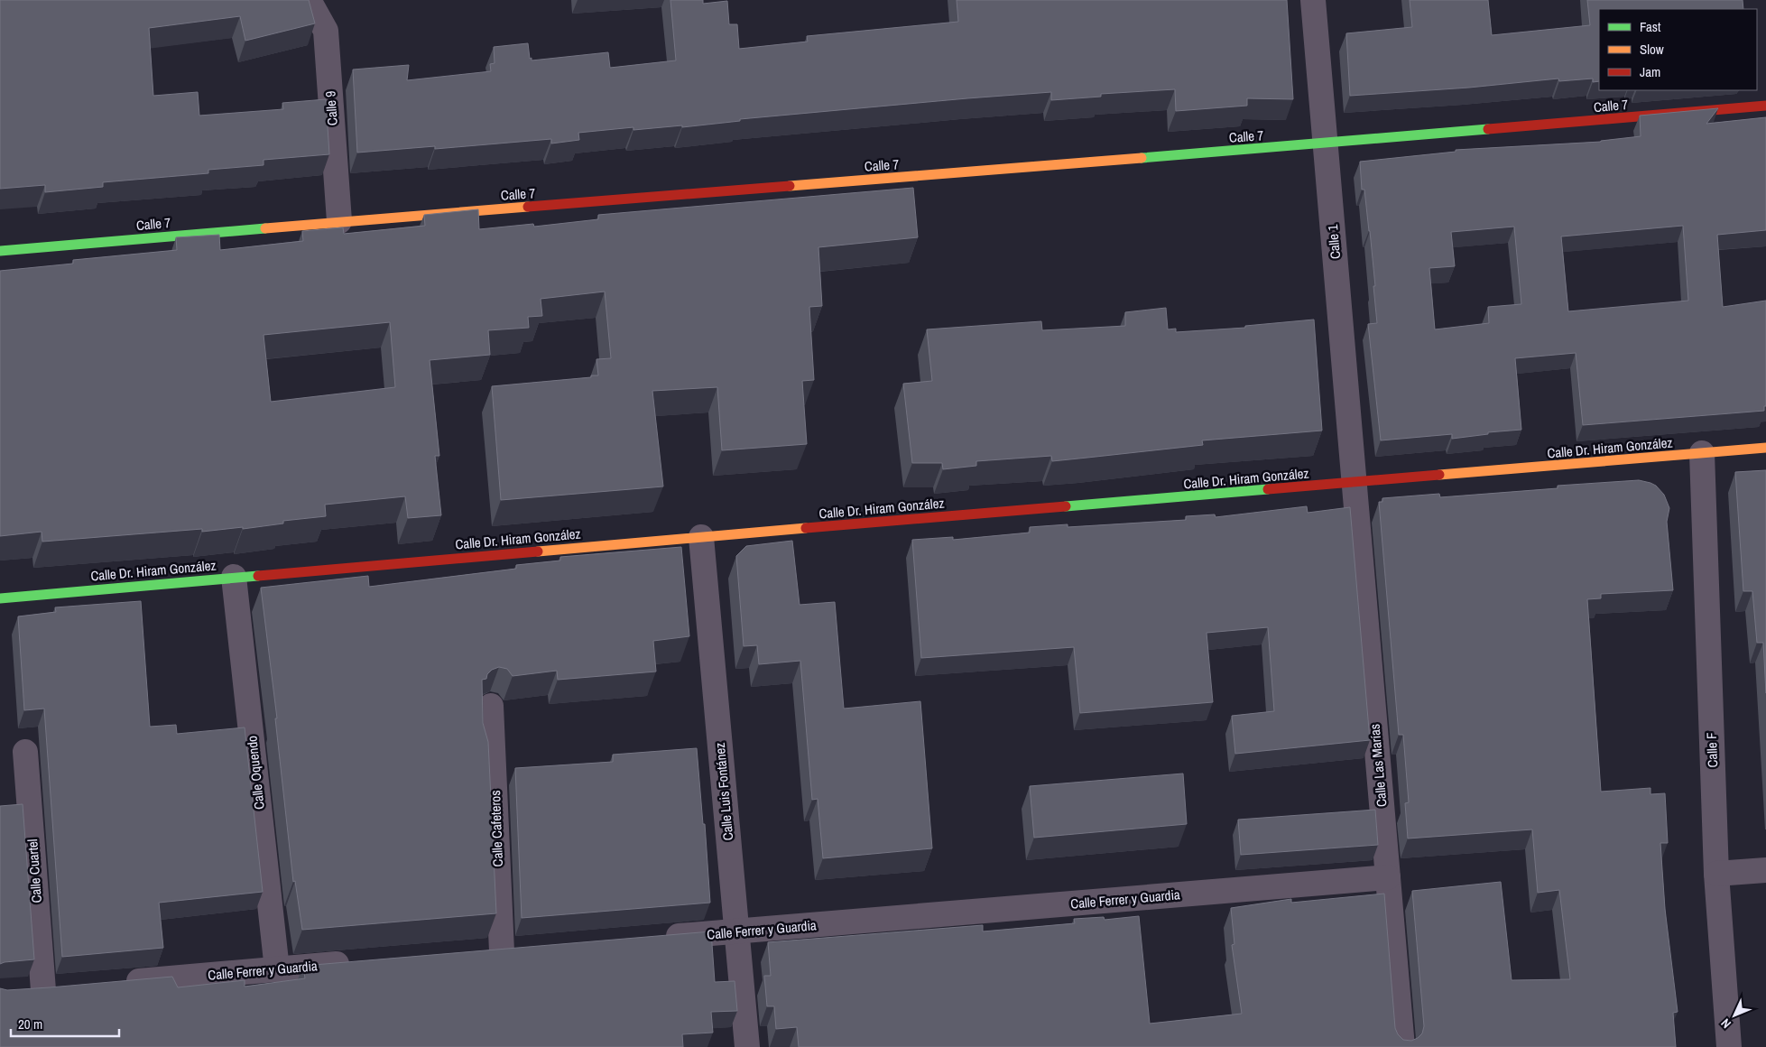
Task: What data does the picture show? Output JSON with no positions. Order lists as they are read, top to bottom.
{
  "streets": {
    "street": [
      "Calle 7",
      "Calle 9",
      "Calle 1",
      "Calle Dr. Hiram González",
      "Calle F",
      "Calle Las Marías",
      "Calle Oquendo",
      "Calle Luis Fontánez",
      "Calle Cafeteros",
      "Calle Cuartel",
      "Calle Ferrer y Guardia"
    ]
  },
  "crossings": [
    ["Calle 7", "Calle 9"],
    ["Calle 7", "Calle 1"],
    ["Calle 1", "Calle Dr. Hiram González"],
    ["Calle 1", "Calle Las Marías"],
    ["Calle Dr. Hiram González", "Calle F"],
    ["Calle Dr. Hiram González", "Calle Las Marías"],
    ["Calle Dr. Hiram González", "Calle Oquendo"],
    ["Calle Dr. Hiram González", "Calle Luis Fontánez"],
    ["Calle Las Marías", "Calle Ferrer y Guardia"],
    ["Calle Oquendo", "Calle Ferrer y Guardia"],
    ["Calle Luis Fontánez", "Calle Ferrer y Guardia"]
  ],
  "legend": ["Fast", "Slow", "Jam"],
  "scale_bar": "20 m",
  "north": "bottom left"
}
